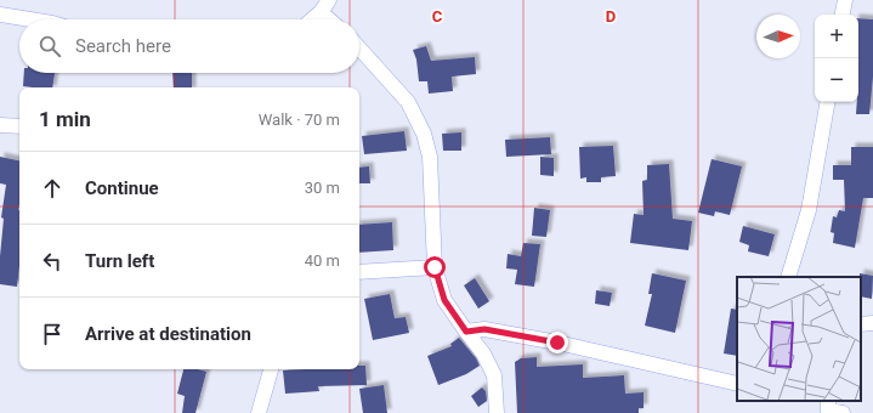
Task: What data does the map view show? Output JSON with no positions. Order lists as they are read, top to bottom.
{
  "north": "right",
  "page": {
    "map_buttons": ["+", "−"],
    "search": "Search here",
    "heading": ["1 min", "Walk · 70 m"],
    "list": [
      ["Continue", "30 m"],
      ["Turn left", "40 m"],
      "Arrive at destination"
    ]
  },
  "grid": {
    "columns": ["C", "D"]
  }
}
